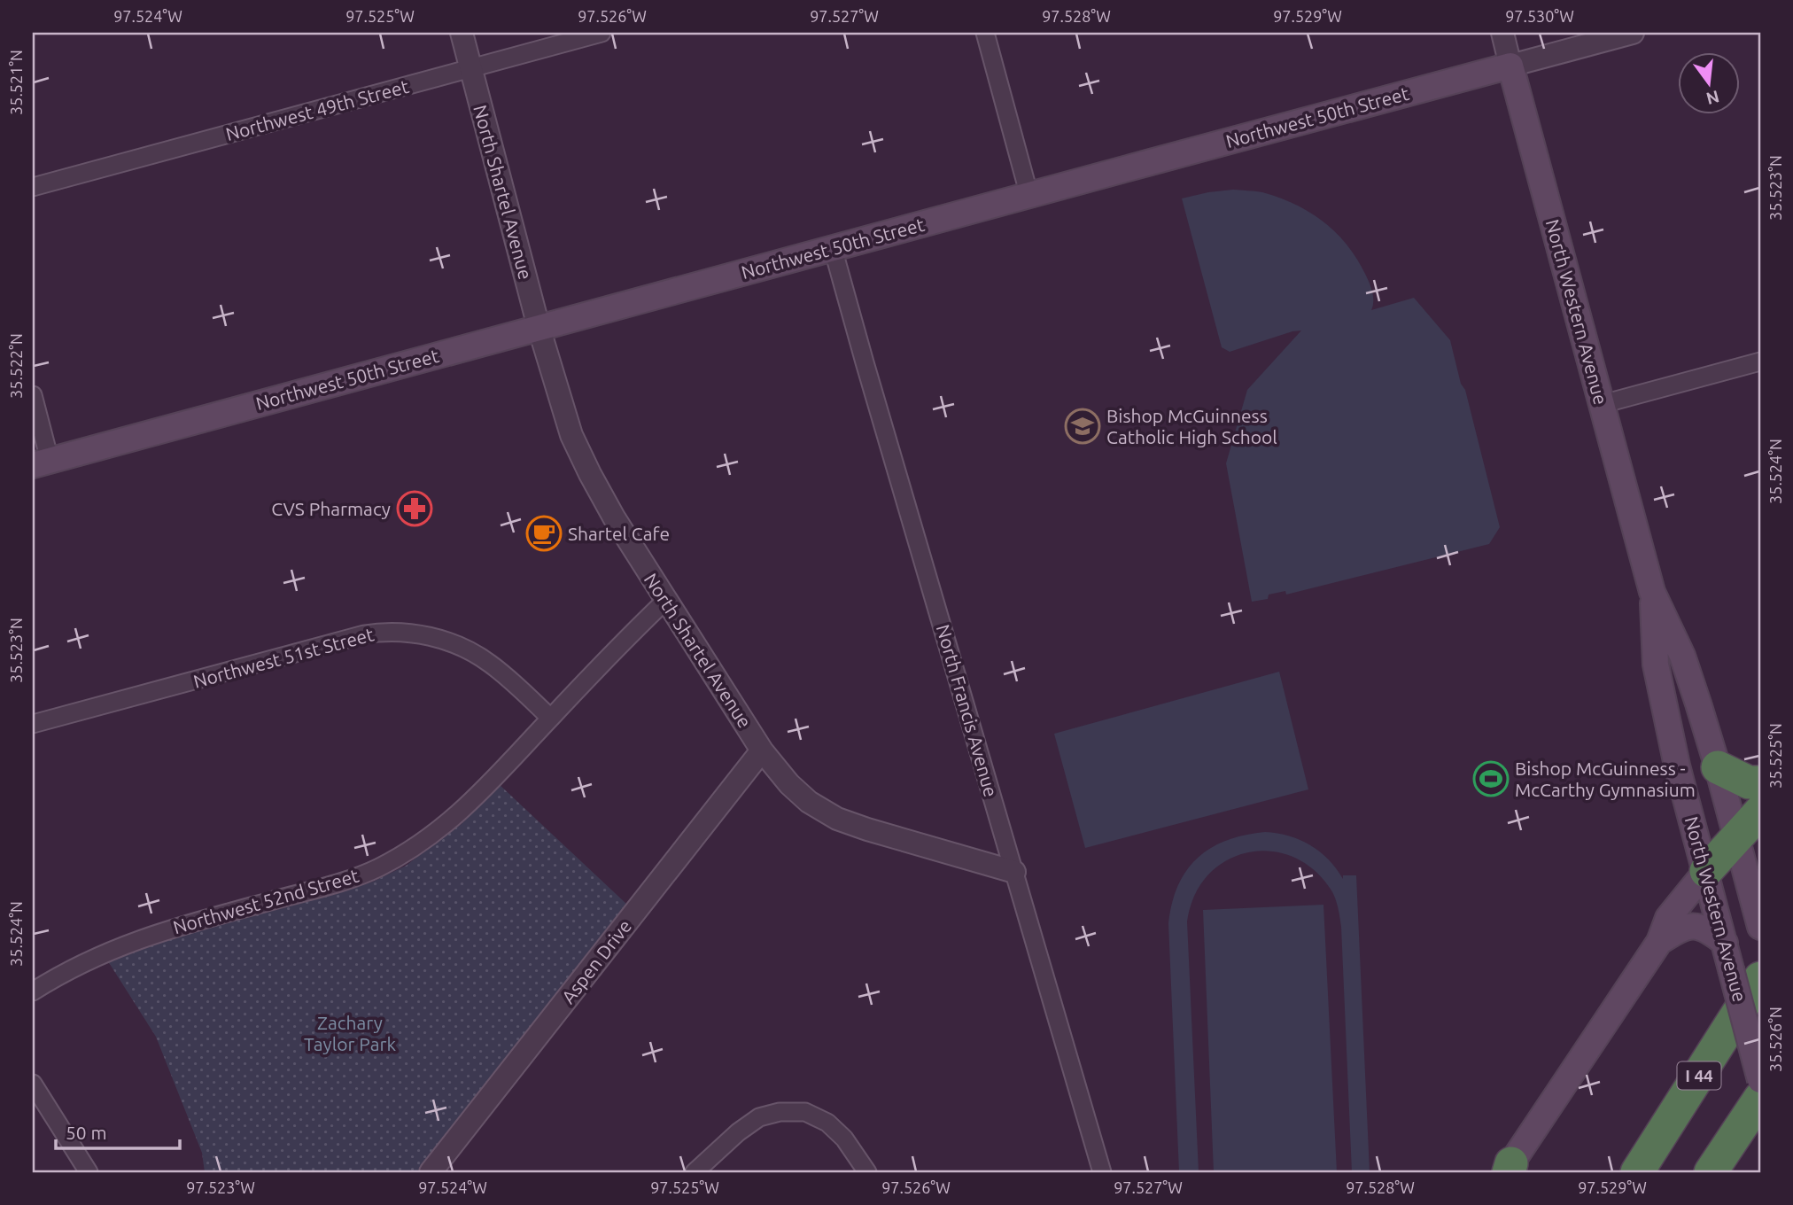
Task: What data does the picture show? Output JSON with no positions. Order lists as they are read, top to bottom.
{
  "streets": {
    "highway": ["I 44"],
    "main road": ["Northwest 50th Street", "North Western Avenue"],
    "street": [
      "Northwest 49th Street",
      "North Shartel Avenue",
      "Northwest 51st Street",
      "North Francis Avenue",
      "Northwest 52nd Street",
      "Aspen Drive"
    ]
  },
  "crossings": [
    ["Northwest 49th Street", "North Shartel Avenue"],
    ["Northwest 50th Street", "North Shartel Avenue"],
    ["Northwest 50th Street", "North Western Avenue"],
    ["Northwest 50th Street", "North Francis Avenue"],
    ["North Shartel Avenue", "North Francis Avenue"],
    ["North Shartel Avenue", "Northwest 52nd Street"],
    ["North Shartel Avenue", "Aspen Drive"],
    ["North Western Avenue", "I 44"],
    ["Northwest 51st Street", "Northwest 52nd Street"]
  ],
  "parks": ["Zachary Taylor Park"],
  "places": {
    "school or university": ["Bishop McGuinness Catholic High School"],
    "pharmacy": ["CVS Pharmacy"],
    "cafe": ["Shartel Cafe"],
    "sports": ["Bishop McGuinness - McCarthy Gymnasium"]
  },
  "scale_bar": "50 m",
  "north": "bottom",
  "coordinates": [
    "97.524°W",
    "97.525°W",
    "97.526°W",
    "97.527°W",
    "97.528°W",
    "97.529°W",
    "97.530°W",
    "35.521°N",
    "35.523°N",
    "35.522°N",
    "35.524°N",
    "35.525°N",
    "35.526°N",
    "97.523°W"
  ]
}
